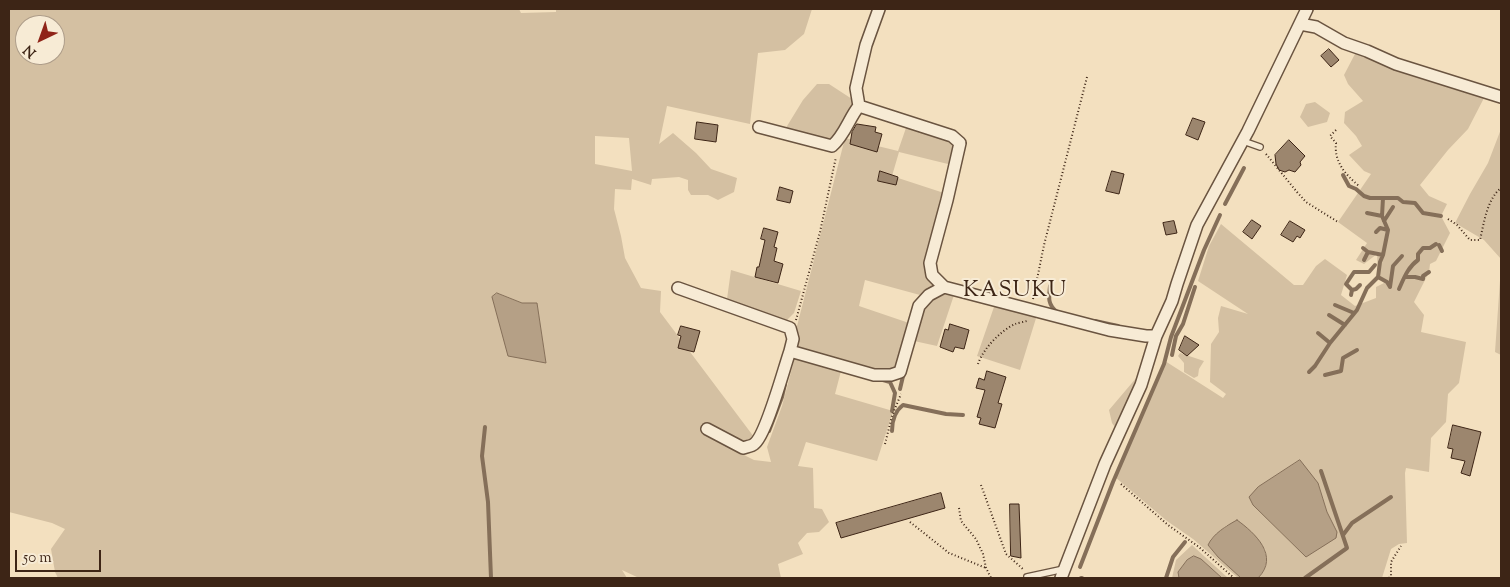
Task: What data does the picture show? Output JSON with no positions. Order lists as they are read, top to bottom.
{
  "districts": ["KASUKU"],
  "scale_bar": "50 m",
  "north": "bottom left"
}
